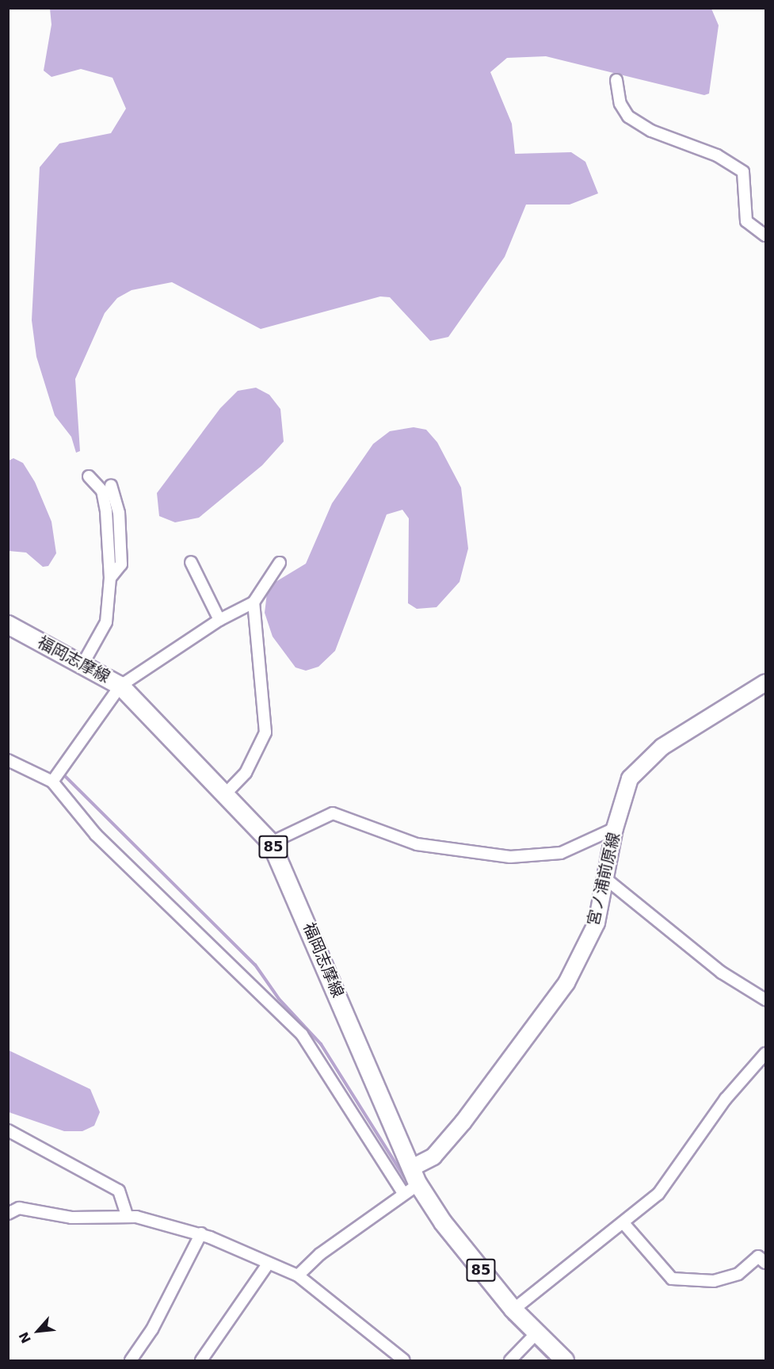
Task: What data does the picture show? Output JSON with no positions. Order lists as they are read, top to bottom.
{
  "streets": {
    "main road": ["福岡志摩線", "85", "宮ノ浦前原線"]
  },
  "crossings": [
    ["福岡志摩線", "宮ノ浦前原線"]
  ],
  "north": "bottom left"
}
